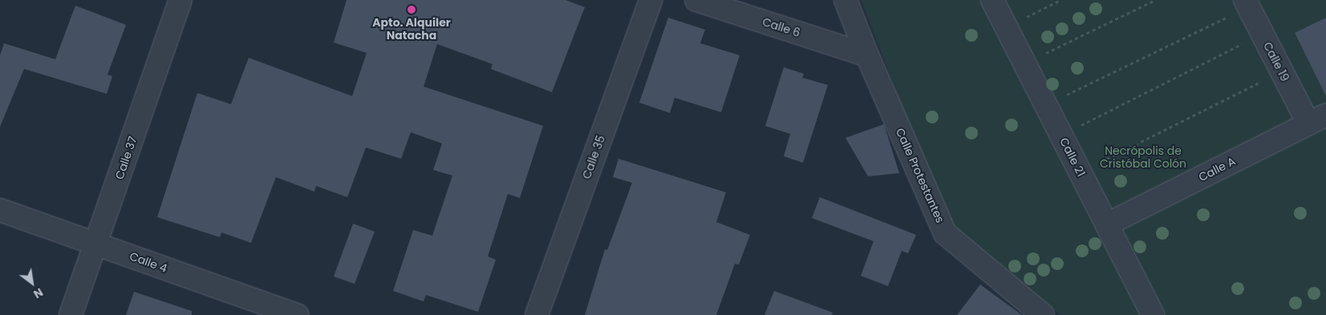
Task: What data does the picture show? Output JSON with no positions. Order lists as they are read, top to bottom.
{
  "streets": {
    "street": [
      "Calle 6",
      "Calle 19",
      "Calle 35",
      "Calle 21",
      "Calle 37",
      "Calle A",
      "Calle Protestantes",
      "Calle 4"
    ]
  },
  "crossings": [
    ["Calle 6", "Calle Protestantes"],
    ["Calle 19", "Calle A"],
    ["Calle 21", "Calle A"],
    ["Calle 37", "Calle 4"]
  ],
  "parks": ["Necrópolis de Cristóbal Colón"],
  "places": ["Apto. Alquiler Natacha"],
  "north": "bottom right"
}
